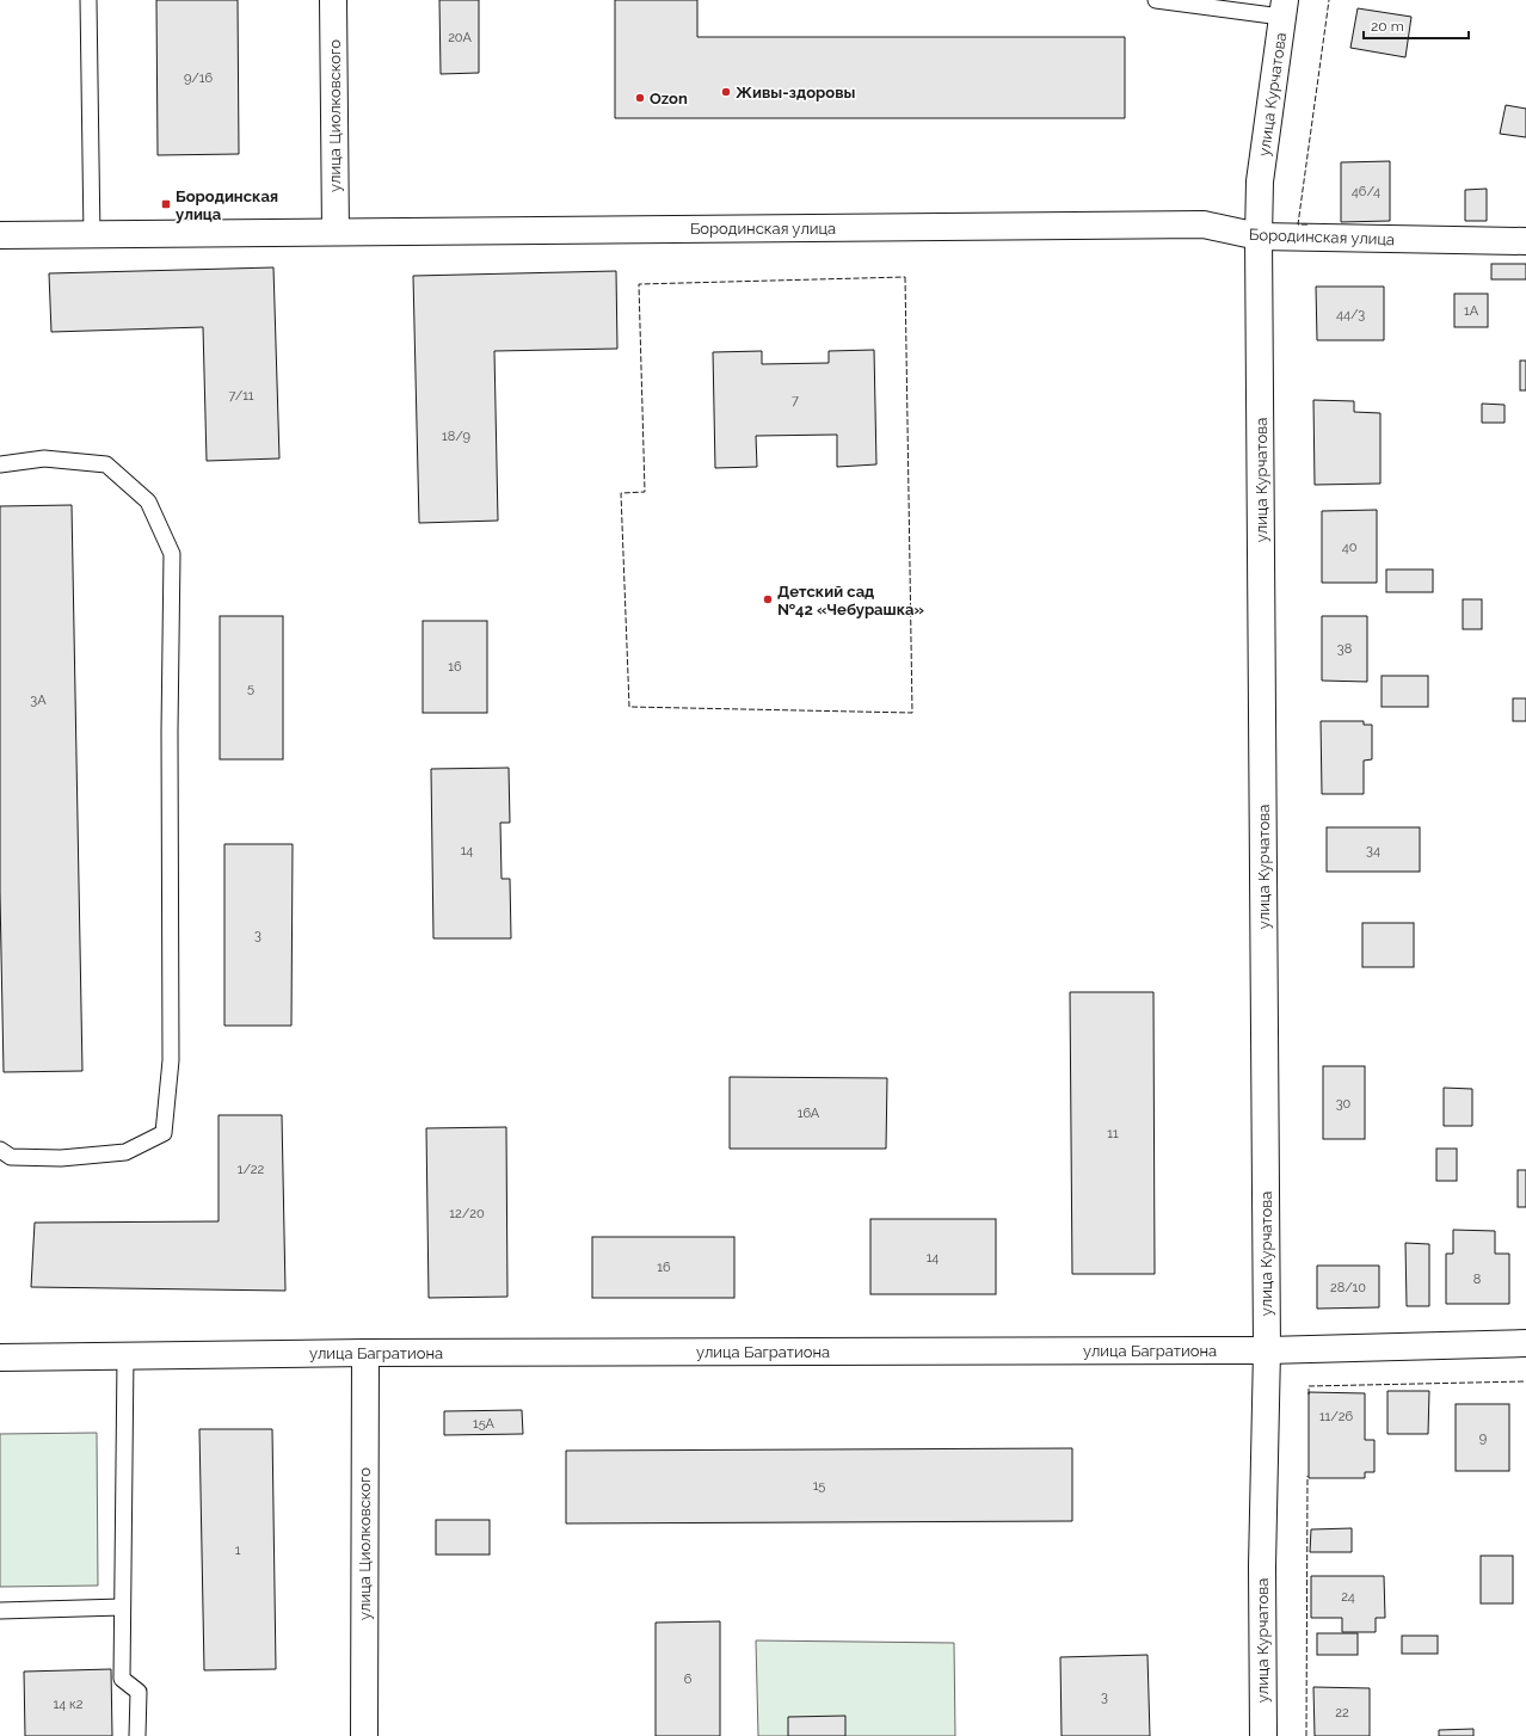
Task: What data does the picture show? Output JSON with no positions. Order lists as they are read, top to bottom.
{
  "streets": {
    "street": [
      "улица Курчатова",
      "улица Циолковского",
      "Бородинская улица",
      "улица Багратиона"
    ]
  },
  "crossings": [
    ["улица Курчатова", "Бородинская улица"],
    ["улица Курчатова", "улица Багратиона"],
    ["улица Циолковского", "Бородинская улица"],
    ["улица Циолковского", "улица Багратиона"]
  ],
  "places": {
    "other": ["Живы-здоровы", "Ozon", "Детский сад №42 «Чебурашка»"],
    "transit": ["Бородинская улица"]
  },
  "house_numbers": [
    "20А",
    "9/16",
    "46/4",
    "1А",
    "44/3",
    "7/11",
    "7",
    "18/9",
    "40",
    "38",
    "16",
    "5",
    "3А",
    "14",
    "34",
    "3",
    "30",
    "16А",
    "11",
    "1/22",
    "12/20",
    "14",
    "16",
    "8",
    "28/10",
    "11/26",
    "15А",
    "9",
    "15",
    "1",
    "24",
    "6",
    "3",
    "14 к2",
    "22"
  ],
  "scale_bar": "20 m"
}
